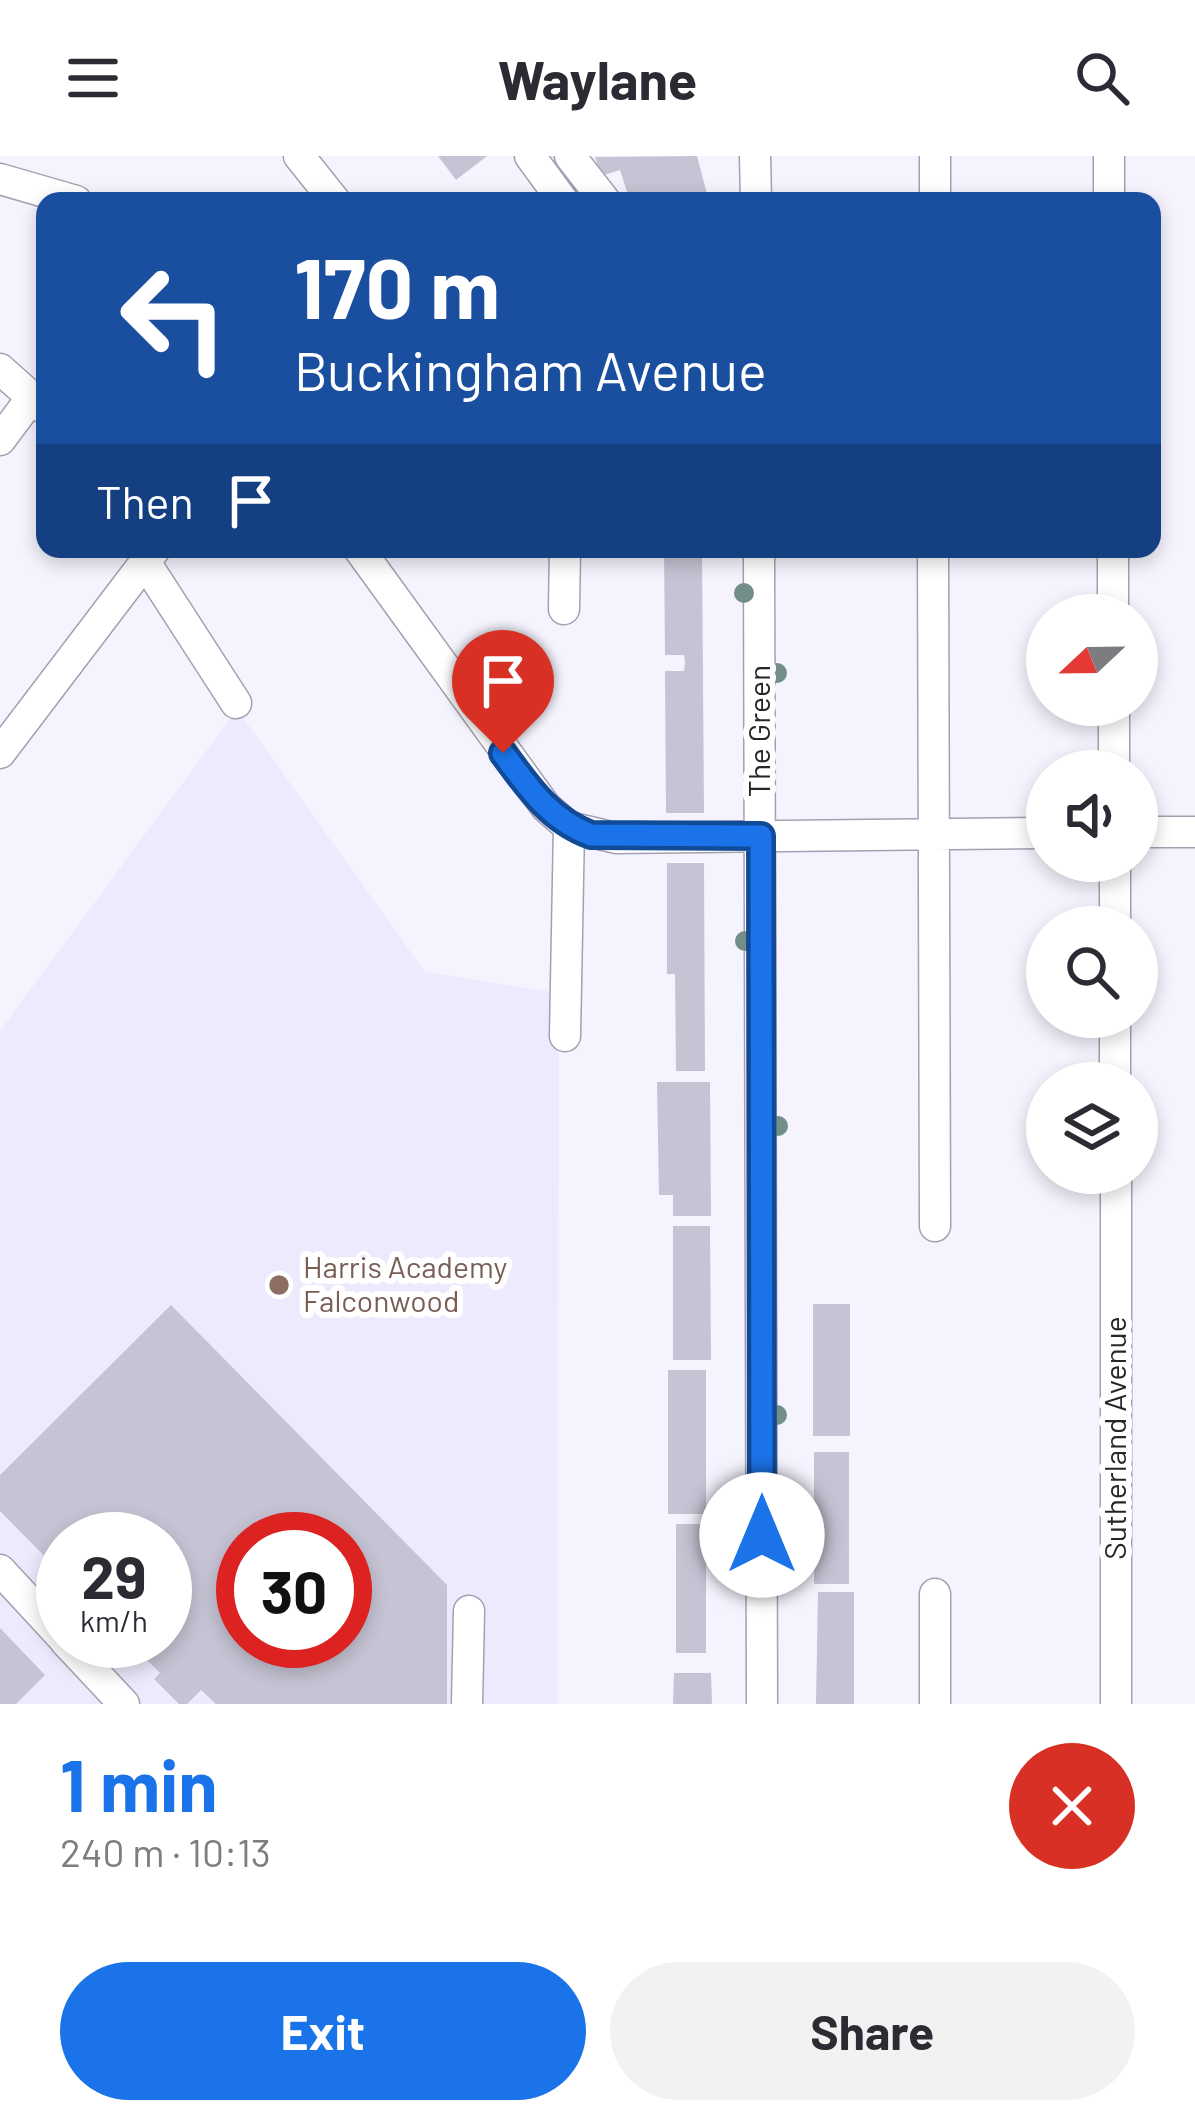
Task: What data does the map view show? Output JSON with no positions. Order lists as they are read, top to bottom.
{
  "streets": {
    "street": ["The Green", "Sutherland Avenue"]
  },
  "places": ["Harris Academy Falconwood"],
  "north": "left",
  "page": {
    "header": "Waylane",
    "turn": ["170 m", "Buckingham Avenue"],
    "then": "Then",
    "speed": "29 km/h",
    "limit": "30",
    "heading": ["1 min", "240 m · 10:13"],
    "buttons": ["Exit", "Share"]
  }
}
